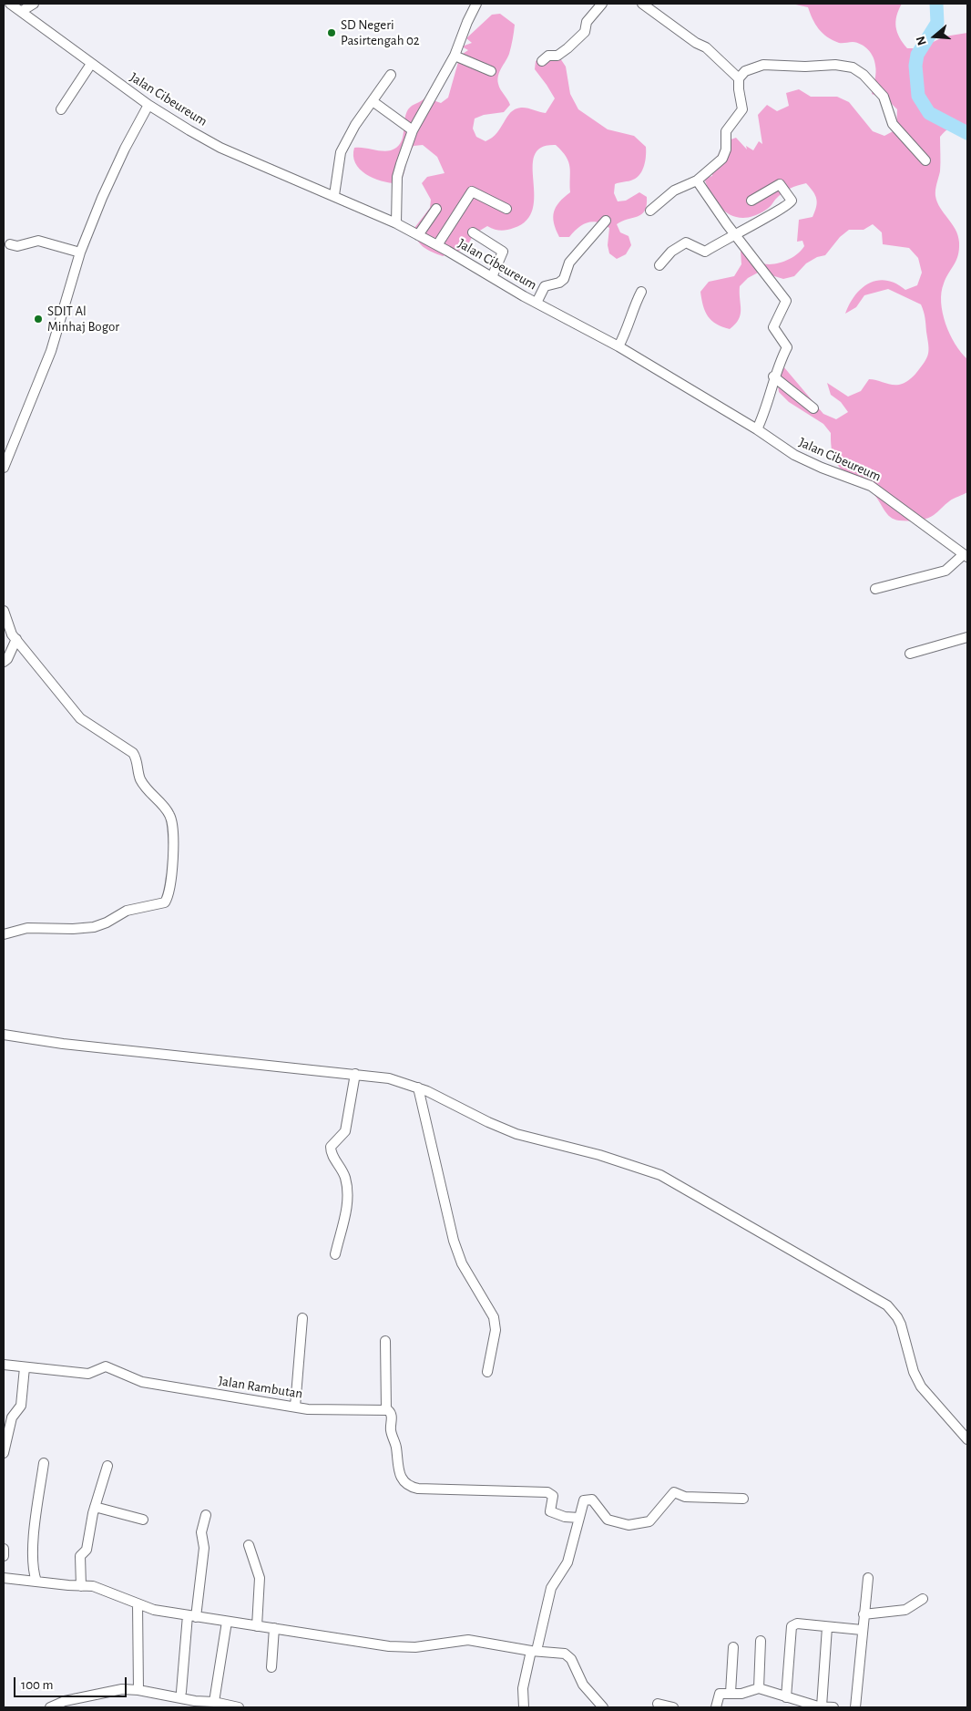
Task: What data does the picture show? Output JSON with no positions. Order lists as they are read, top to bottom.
{
  "streets": {
    "street": ["Jalan Cibeureum", "Jalan Rambutan"]
  },
  "places": ["SD Negeri Pasirtengah 02", "SDIT Al Minhaj Bogor"],
  "scale_bar": "100 m",
  "north": "left"
}
